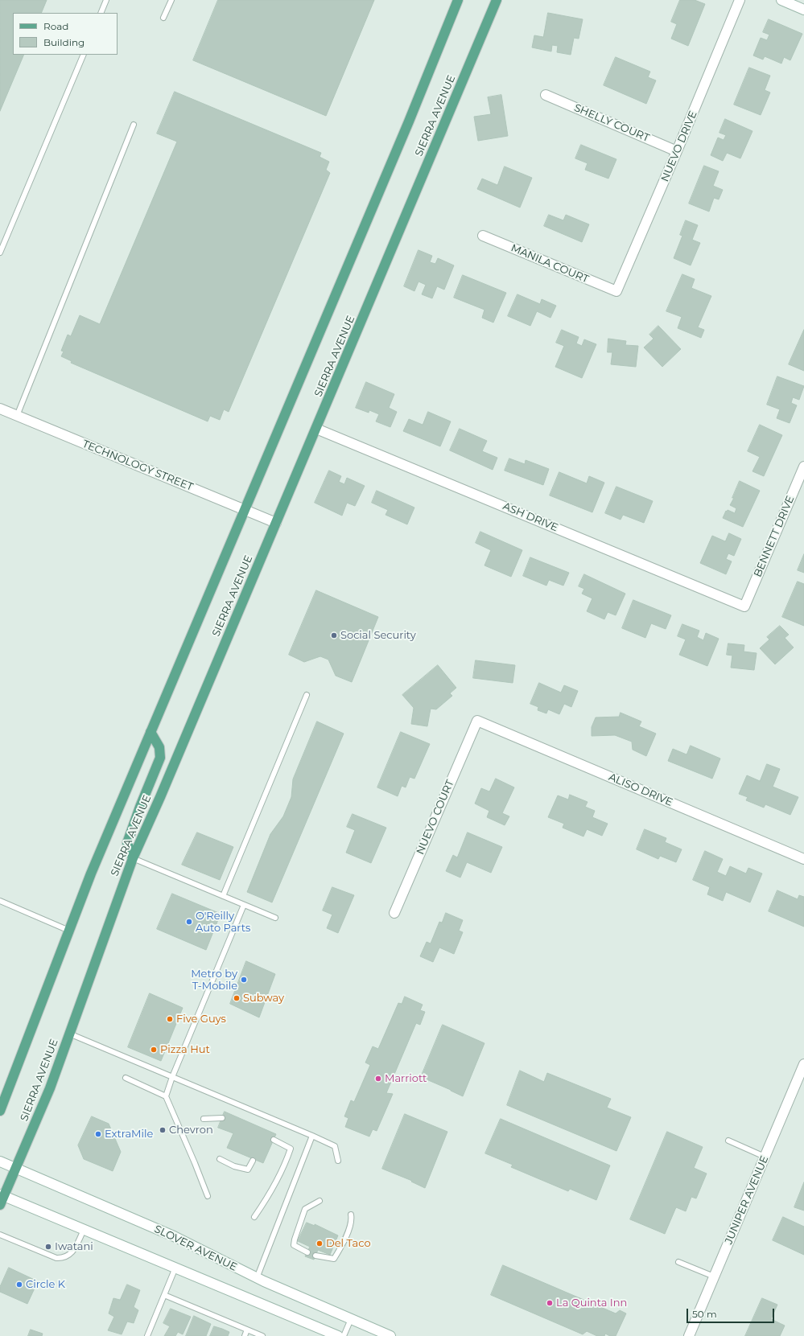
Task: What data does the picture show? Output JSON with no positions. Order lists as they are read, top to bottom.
{
  "streets": {
    "main road": ["SIERRA AVENUE"],
    "street": [
      "SHELLY COURT",
      "NUEVO DRIVE",
      "MANILA COURT",
      "TECHNOLOGY STREET",
      "ASH DRIVE",
      "BENNETT DRIVE",
      "ALISO DRIVE",
      "NUEVO COURT",
      "JUNIPER AVENUE",
      "SLOVER AVENUE"
    ]
  },
  "crossings": [
    ["SIERRA AVENUE", "TECHNOLOGY STREET"],
    ["SIERRA AVENUE", "ASH DRIVE"],
    ["SIERRA AVENUE", "SLOVER AVENUE"],
    ["SHELLY COURT", "NUEVO DRIVE"],
    ["NUEVO DRIVE", "MANILA COURT"],
    ["ASH DRIVE", "BENNETT DRIVE"],
    ["ALISO DRIVE", "NUEVO COURT"]
  ],
  "places": [
    "Social Security",
    "O'Reilly Auto Parts",
    "Metro by T-Mobile",
    "Subway",
    "Five Guys",
    "Pizza Hut",
    "Marriott",
    "Chevron",
    "ExtraMile",
    "Del Taco",
    "Iwatani",
    "Circle K",
    "La Quinta Inn"
  ],
  "legend": ["Road", "Building"],
  "scale_bar": "50 m"
}
